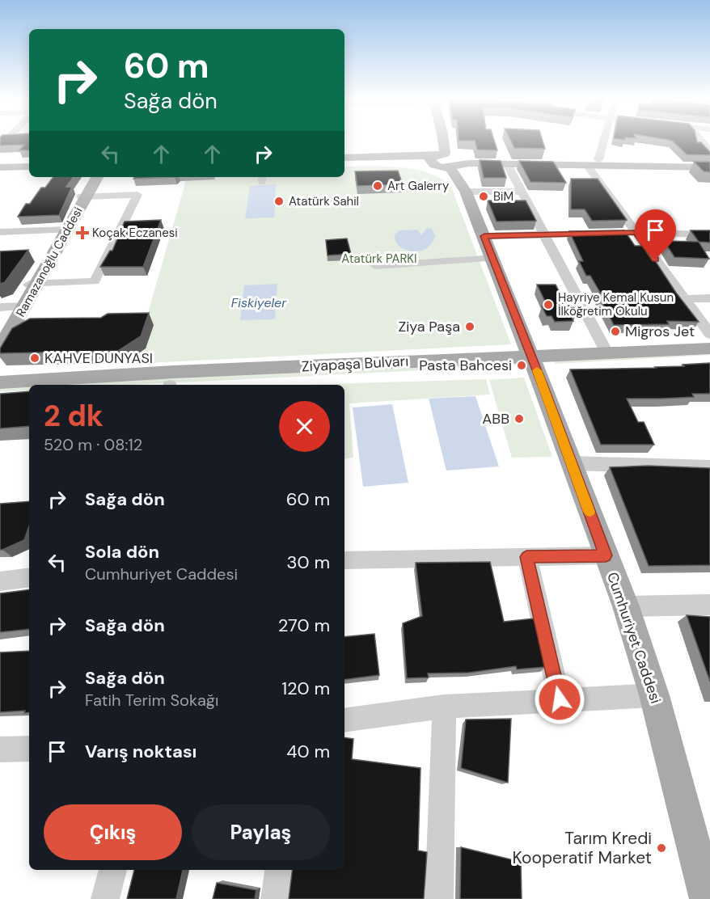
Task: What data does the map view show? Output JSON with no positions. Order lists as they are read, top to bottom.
{
  "streets": {
    "main road": ["Ramazanoğlu Caddesi", "Ziyapaşa Bulvarı", "Cumhuriyet Caddesi"]
  },
  "crossings": [
    ["Ziyapaşa Bulvarı", "Cumhuriyet Caddesi"]
  ],
  "water": ["Fiskiyeler"],
  "parks": ["Atatürk PARKI"],
  "places": {
    "other": [
      "Art Galerry",
      "BiM",
      "Atatürk Sahil",
      "Hayriye Kemal Kusun İlköğretim Okulu",
      "Ziya Paşa",
      "Migros Jet",
      "KAHVE DUNYASI",
      "Pasta Bahcesi",
      "ABB",
      "Tarım Kredi Kooperatif Market"
    ],
    "health": ["Koçak Eczanesi"]
  },
  "page": {
    "turn": ["60 m", "Sağa dön"],
    "heading": ["2 dk", "520 m · 08:12"],
    "list": [
      {
        "name": "Sağa dön",
        "value": "60 m"
      },
      {
        "name": "Sola dön",
        "note": "Cumhuriyet Caddesi",
        "value": "30 m"
      },
      {
        "name": "Sağa dön",
        "value": "270 m"
      },
      {
        "name": "Sağa dön",
        "note": "Fatih Terim Sokağı",
        "value": "120 m"
      },
      {
        "name": "Varış noktası",
        "value": "40 m"
      }
    ],
    "buttons": ["Çıkış", "Paylaş"]
  }
}
